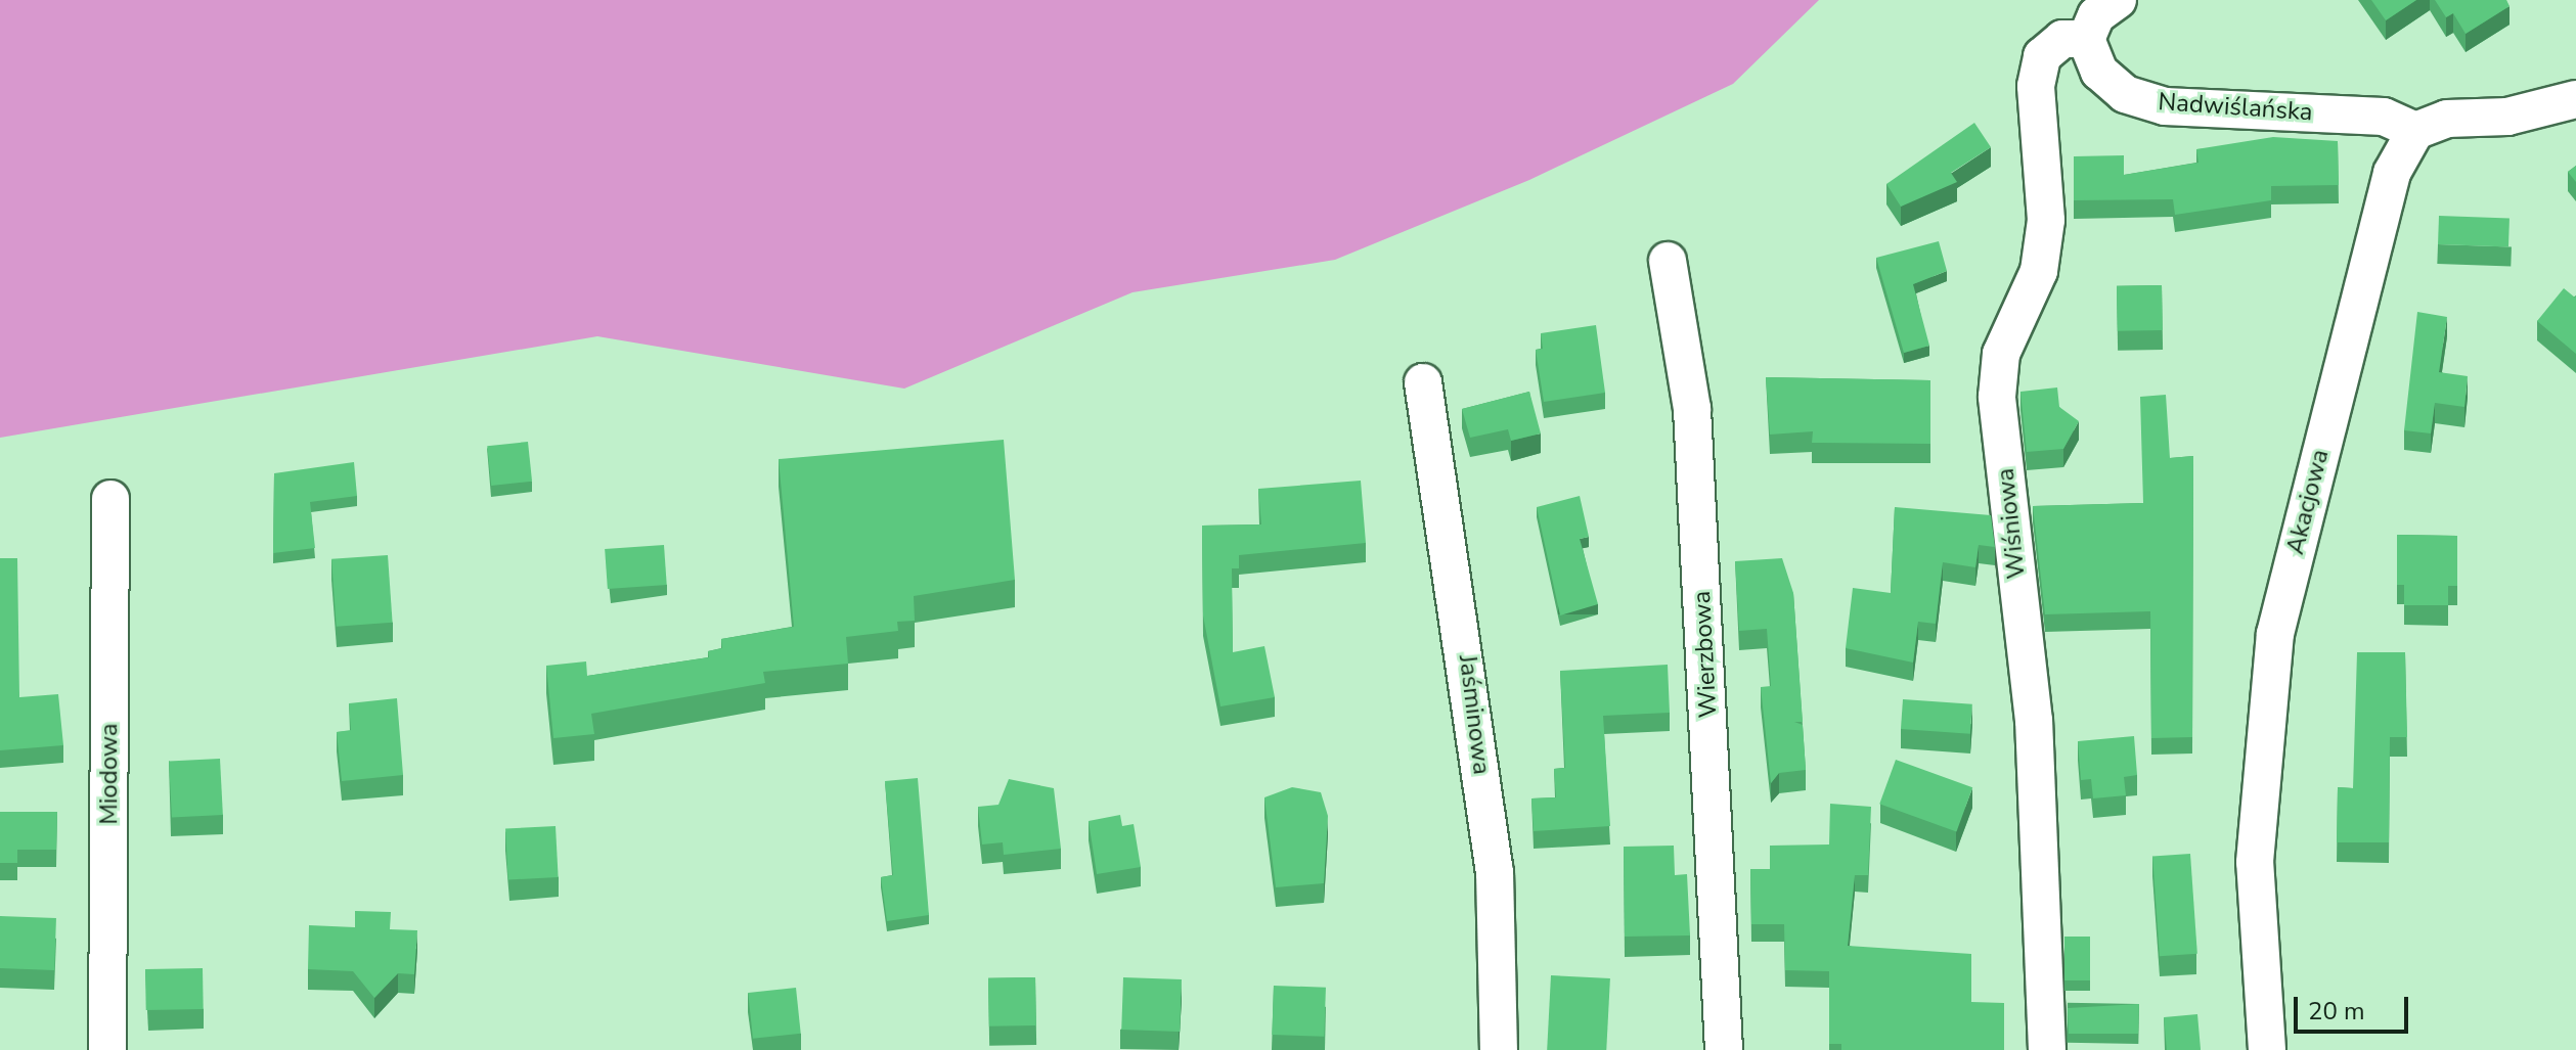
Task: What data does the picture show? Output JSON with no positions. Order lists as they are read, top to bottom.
{
  "streets": {
    "street": [
      "Nadwiślańska",
      "Akacjowa",
      "Wiśniowa",
      "Wierzbowa",
      "Jaśminowa",
      "Miodowa"
    ]
  },
  "crossings": [
    ["Nadwiślańska", "Akacjowa"],
    ["Nadwiślańska", "Wiśniowa"]
  ],
  "scale_bar": "20 m"
}
